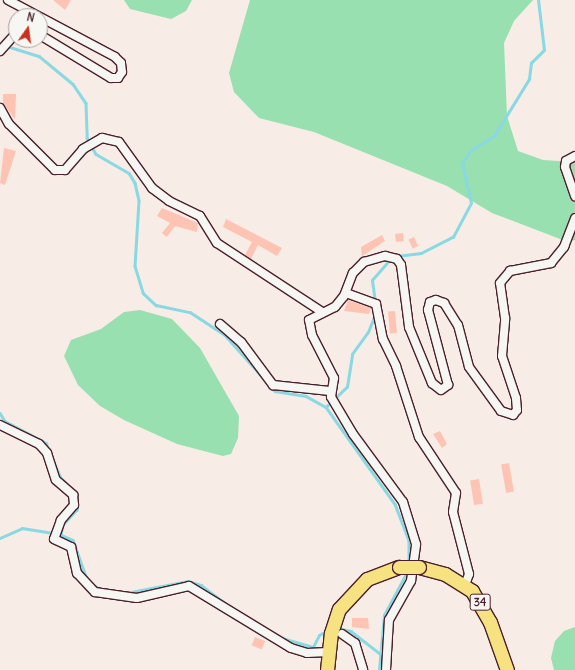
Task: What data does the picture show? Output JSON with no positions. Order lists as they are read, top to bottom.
{
  "streets": {
    "main road": ["34"]
  },
  "north": "top"
}
